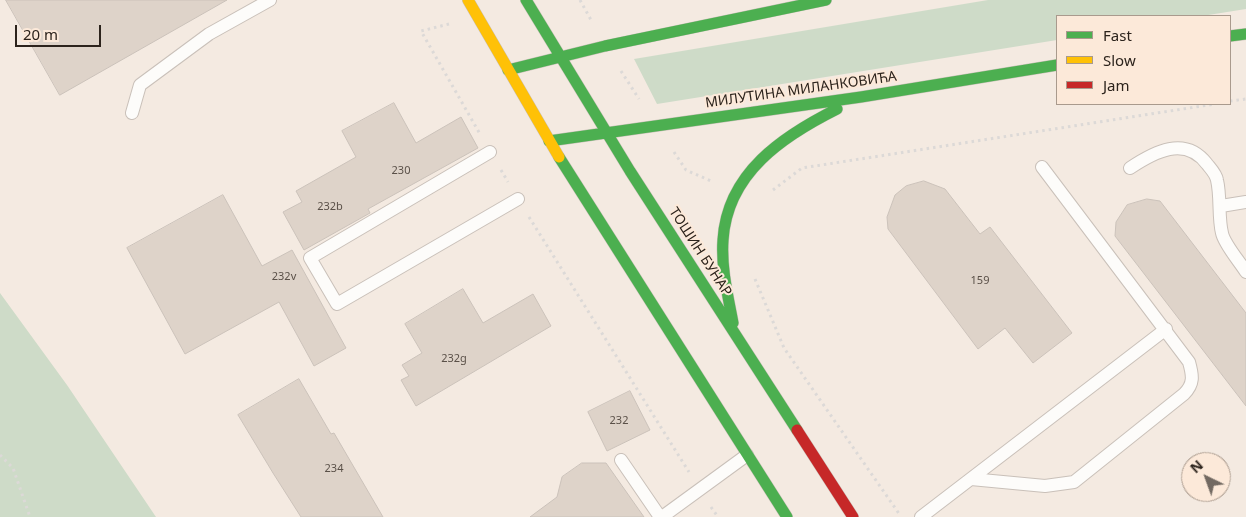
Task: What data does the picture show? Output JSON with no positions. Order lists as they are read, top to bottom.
{
  "streets": {
    "main road": ["МИЛУТИНА МИЛАНКОВИЋА", "ТОШИН БУНАР"]
  },
  "crossings": [
    ["МИЛУТИНА МИЛАНКОВИЋА", "ТОШИН БУНАР"]
  ],
  "house_numbers": [
    "230",
    "232b",
    "232v",
    "159",
    "232g",
    "232",
    "234"
  ],
  "legend": ["Fast", "Slow", "Jam"],
  "scale_bar": "20 m",
  "north": "top left"
}
